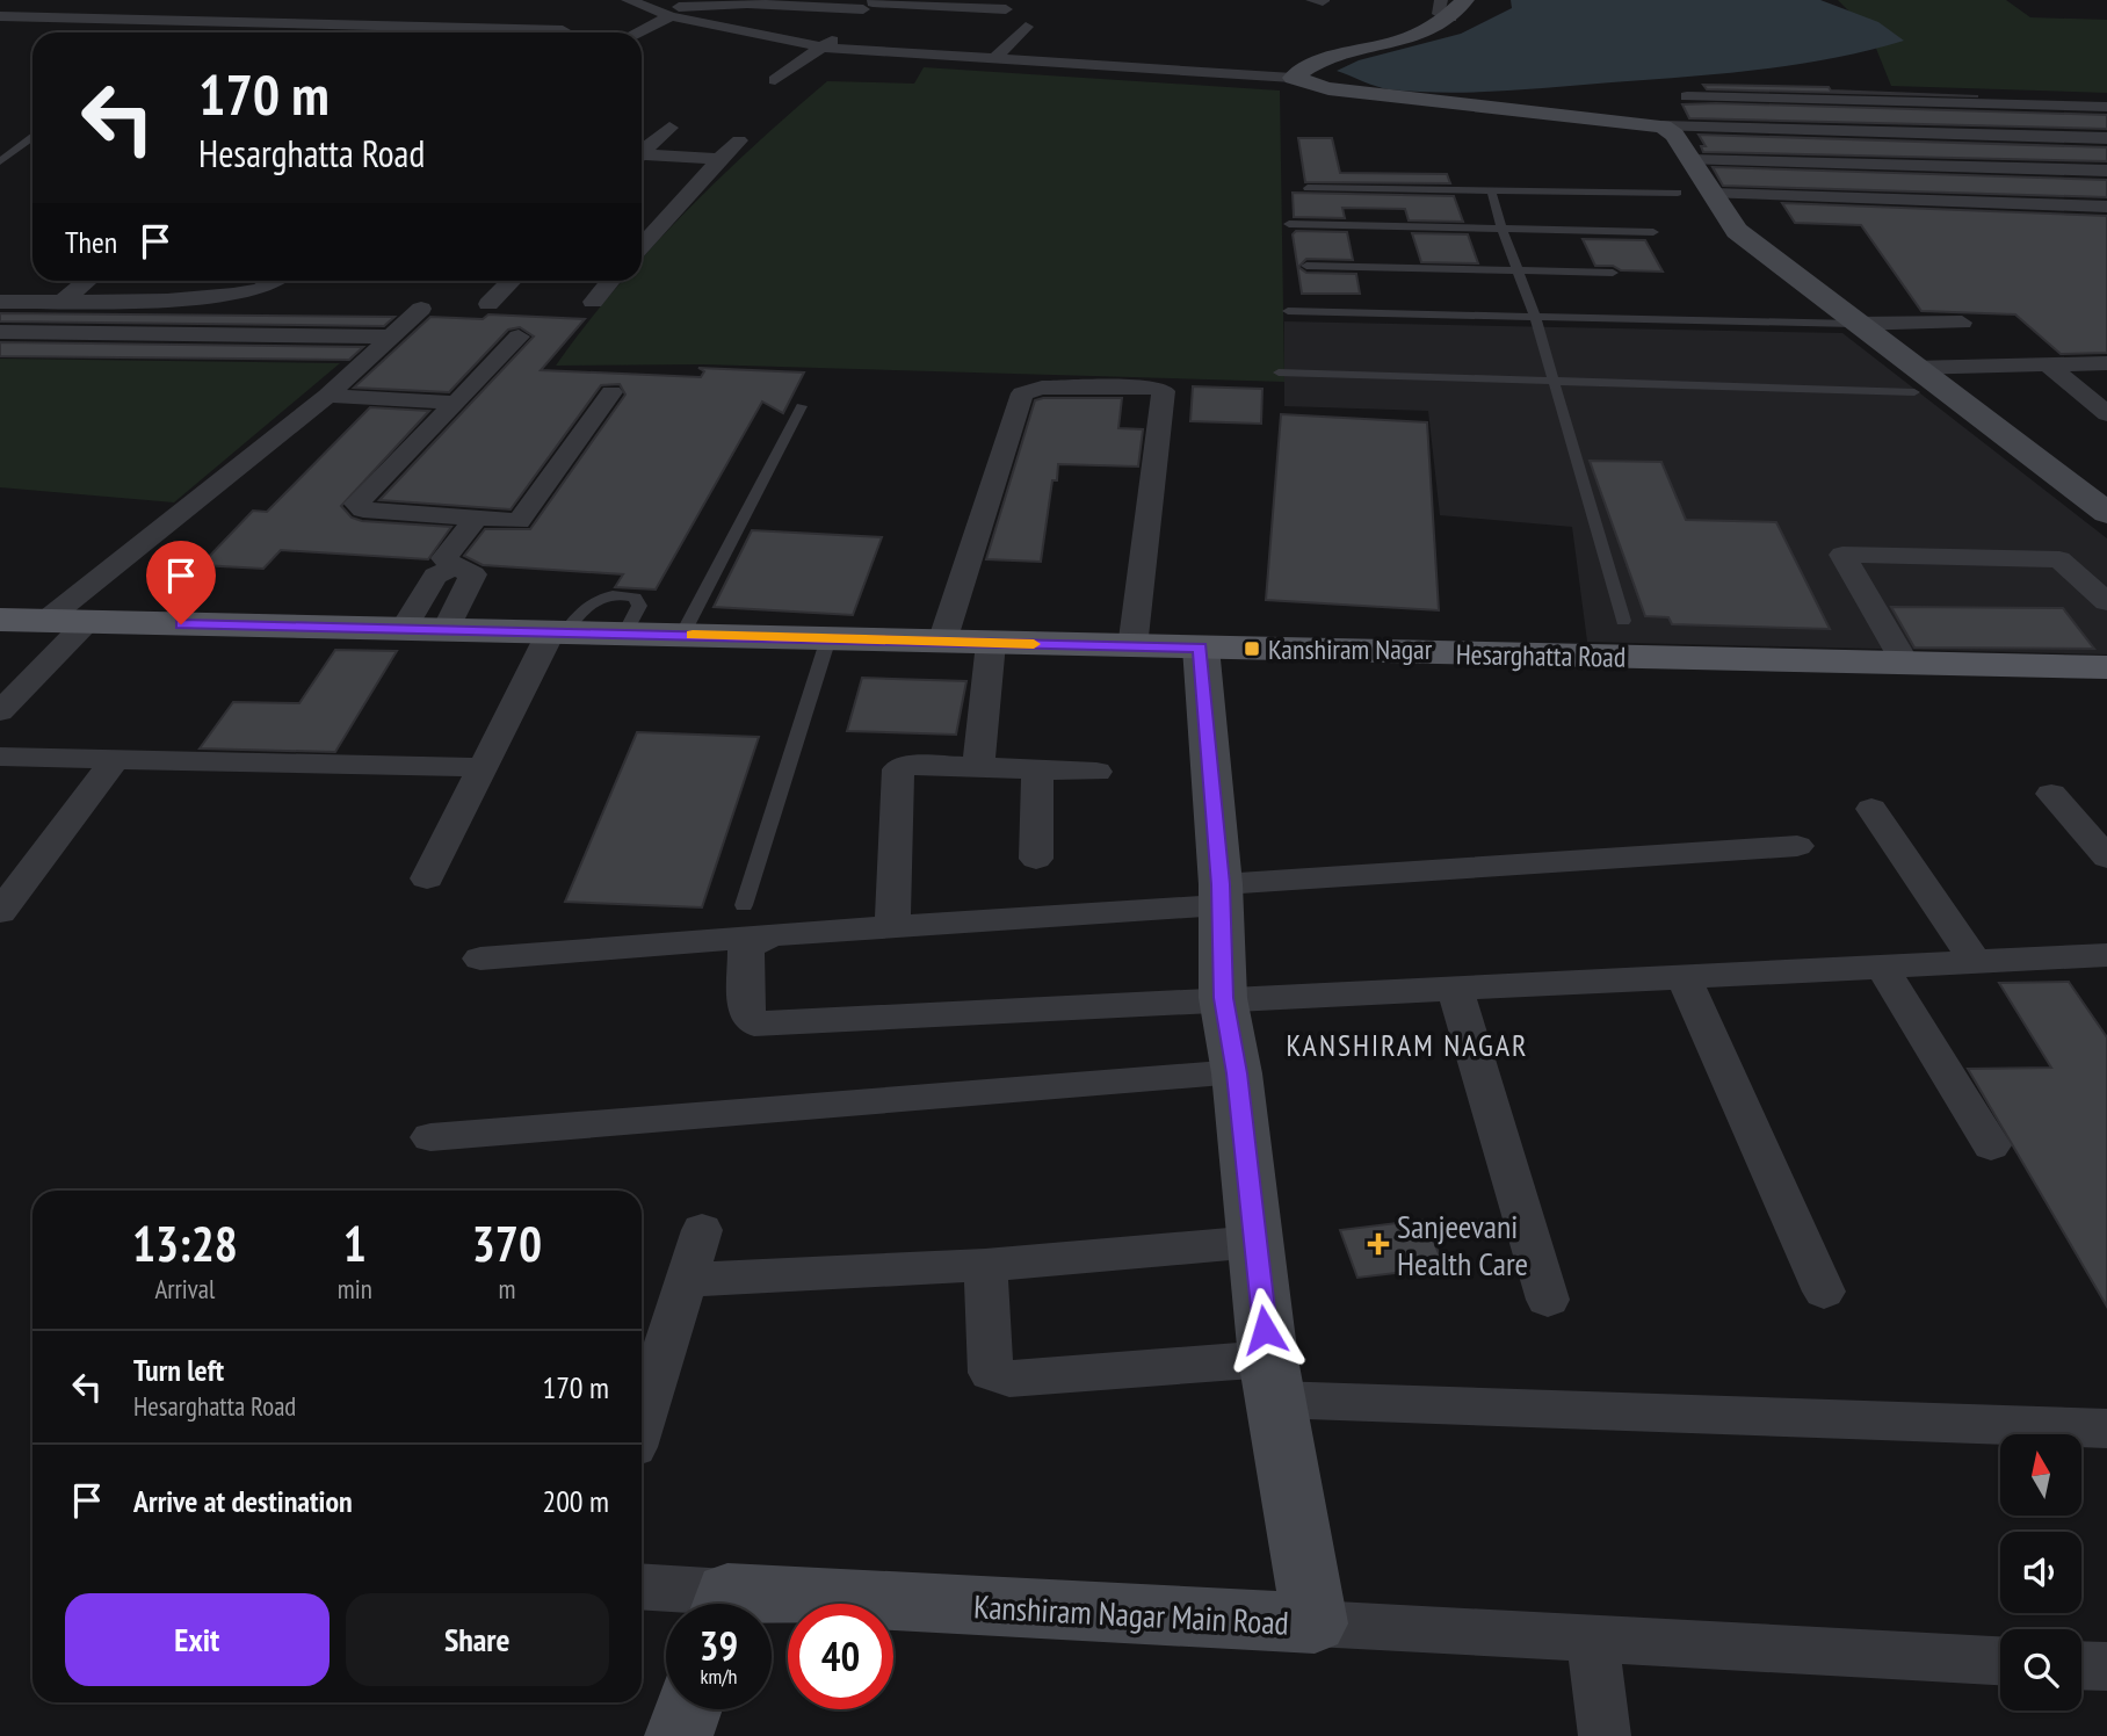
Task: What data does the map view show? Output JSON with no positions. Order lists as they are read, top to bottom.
{
  "streets": {
    "main road": ["Hesarghatta Road"],
    "street": ["Kanshiram Nagar Main Road"]
  },
  "crossings": [
    ["Hesarghatta Road", "Kanshiram Nagar Main Road"]
  ],
  "districts": ["KANSHIRAM NAGAR"],
  "places": {
    "transit": ["Kanshiram Nagar"],
    "health": ["Sanjeevani Health Care"]
  },
  "north": "top",
  "page": {
    "turn": ["170 m", "Hesarghatta Road"],
    "then": "Then",
    "eta": [
      "13:28",
      "Arrival",
      "1",
      "min",
      "370",
      "m"
    ],
    "list": [
      {
        "name": "Turn left",
        "note": "Hesarghatta Road",
        "value": "170 m"
      },
      {
        "name": "Arrive at destination",
        "value": "200 m"
      }
    ],
    "buttons": ["Exit", "Share"],
    "speed": "39 km/h",
    "limit": "40"
  }
}
